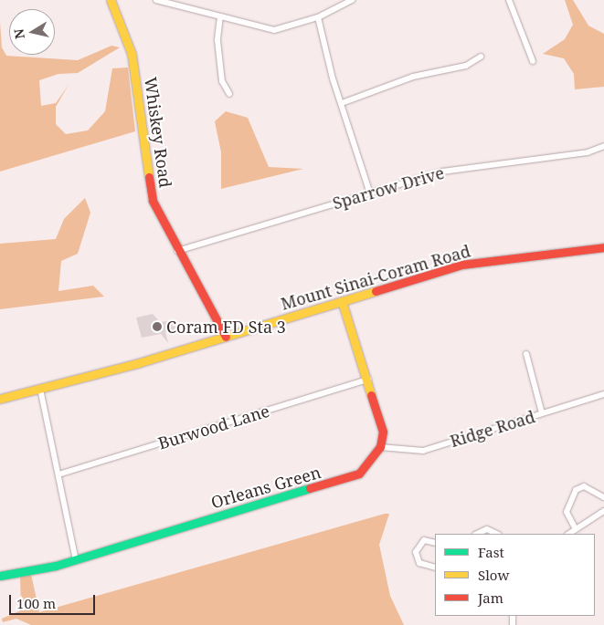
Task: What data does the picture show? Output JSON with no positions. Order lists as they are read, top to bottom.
{
  "streets": {
    "street": [
      "Whiskey Road",
      "Sparrow Drive",
      "Mount Sinai-Coram Road",
      "Burwood Lane",
      "Ridge Road",
      "Orleans Green"
    ]
  },
  "crossings": [
    ["Whiskey Road", "Sparrow Drive"],
    ["Whiskey Road", "Mount Sinai-Coram Road"],
    ["Mount Sinai-Coram Road", "Orleans Green"],
    ["Burwood Lane", "Orleans Green"],
    ["Ridge Road", "Orleans Green"]
  ],
  "places": ["Coram FD Sta 3"],
  "legend": ["Fast", "Slow", "Jam"],
  "scale_bar": "100 m",
  "north": "left"
}
